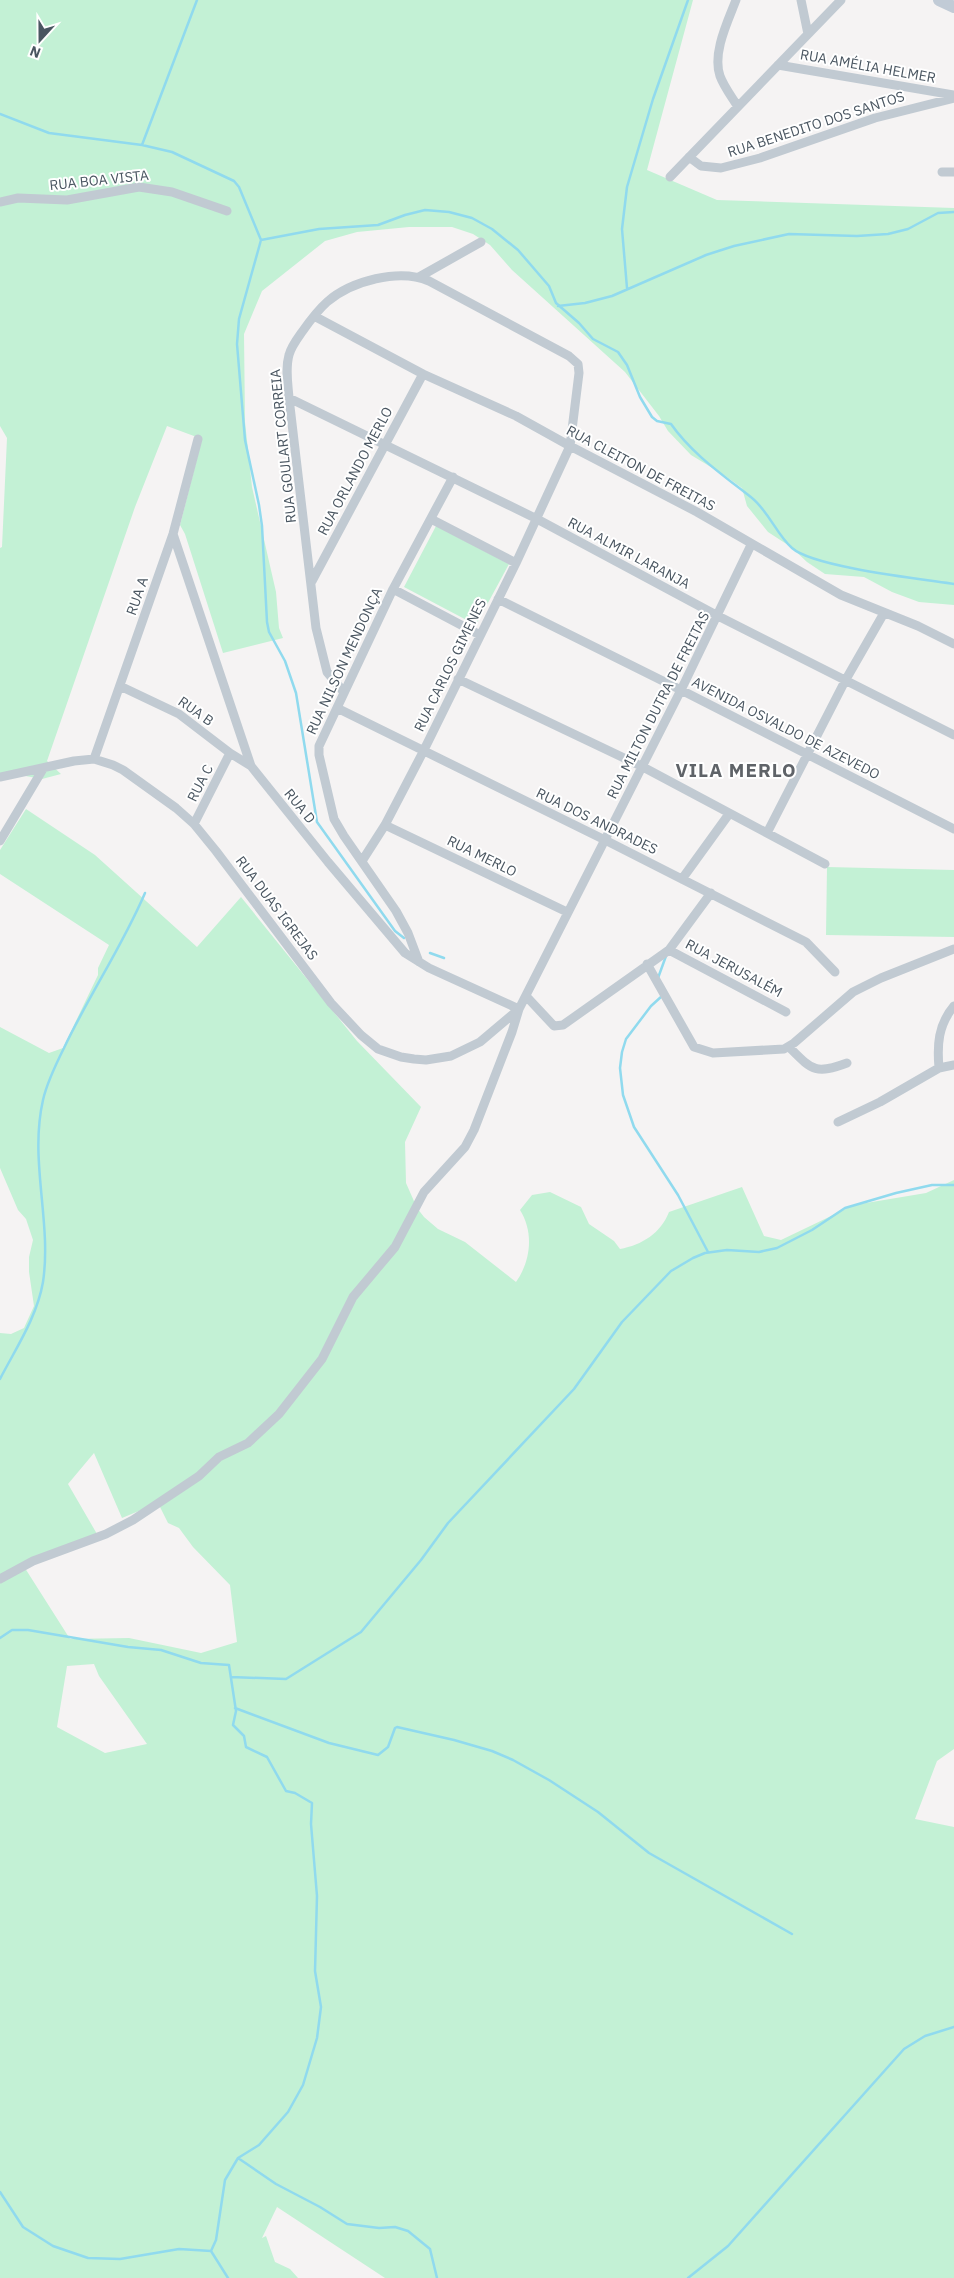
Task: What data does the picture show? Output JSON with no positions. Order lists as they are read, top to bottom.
{
  "streets": {
    "street": [
      "RUA AMÉLIA HELMER",
      "RUA BENEDITO DOS SANTOS",
      "RUA BOA VISTA",
      "RUA GOULART CORREIA",
      "RUA CLEITON DE FREITAS",
      "RUA ORLANDO MERLO",
      "RUA ALMIR LARANJA",
      "RUA A",
      "RUA NILSON MENDONÇA",
      "RUA CARLOS GIMENES",
      "RUA MILTON DUTRA DE FREITAS",
      "RUA B",
      "AVENIDA OSVALDO DE AZEVEDO",
      "RUA C",
      "RUA D",
      "RUA DOS ANDRADES",
      "RUA MERLO",
      "RUA DUAS IGREJAS",
      "RUA JERUSALÉM"
    ]
  },
  "crossings": [
    ["RUA AMÉLIA HELMER", "RUA BENEDITO DOS SANTOS"],
    ["RUA GOULART CORREIA", "RUA CLEITON DE FREITAS"],
    ["RUA GOULART CORREIA", "RUA ORLANDO MERLO"],
    ["RUA GOULART CORREIA", "RUA ALMIR LARANJA"],
    ["RUA GOULART CORREIA", "RUA NILSON MENDONÇA"],
    ["RUA GOULART CORREIA", "RUA CARLOS GIMENES"],
    ["RUA CLEITON DE FREITAS", "RUA ORLANDO MERLO"],
    ["RUA CLEITON DE FREITAS", "RUA CARLOS GIMENES"],
    ["RUA CLEITON DE FREITAS", "RUA MILTON DUTRA DE FREITAS"],
    ["RUA ORLANDO MERLO", "RUA ALMIR LARANJA"],
    ["RUA ALMIR LARANJA", "RUA NILSON MENDONÇA"],
    ["RUA ALMIR LARANJA", "RUA CARLOS GIMENES"],
    ["RUA ALMIR LARANJA", "RUA MILTON DUTRA DE FREITAS"],
    ["RUA A", "RUA B"],
    ["RUA A", "RUA D"],
    ["RUA A", "RUA DUAS IGREJAS"],
    ["RUA NILSON MENDONÇA", "RUA CARLOS GIMENES"],
    ["RUA NILSON MENDONÇA", "RUA DOS ANDRADES"],
    ["RUA CARLOS GIMENES", "AVENIDA OSVALDO DE AZEVEDO"],
    ["RUA CARLOS GIMENES", "RUA DOS ANDRADES"],
    ["RUA CARLOS GIMENES", "RUA MERLO"],
    ["RUA MILTON DUTRA DE FREITAS", "AVENIDA OSVALDO DE AZEVEDO"],
    ["RUA MILTON DUTRA DE FREITAS", "RUA D"],
    ["RUA MILTON DUTRA DE FREITAS", "RUA DOS ANDRADES"],
    ["RUA MILTON DUTRA DE FREITAS", "RUA MERLO"],
    ["RUA MILTON DUTRA DE FREITAS", "RUA DUAS IGREJAS"],
    ["RUA B", "RUA C"],
    ["RUA B", "RUA D"],
    ["RUA C", "RUA DUAS IGREJAS"],
    ["RUA D", "RUA DUAS IGREJAS"]
  ],
  "districts": ["VILA MERLO"],
  "north": "bottom"
}
